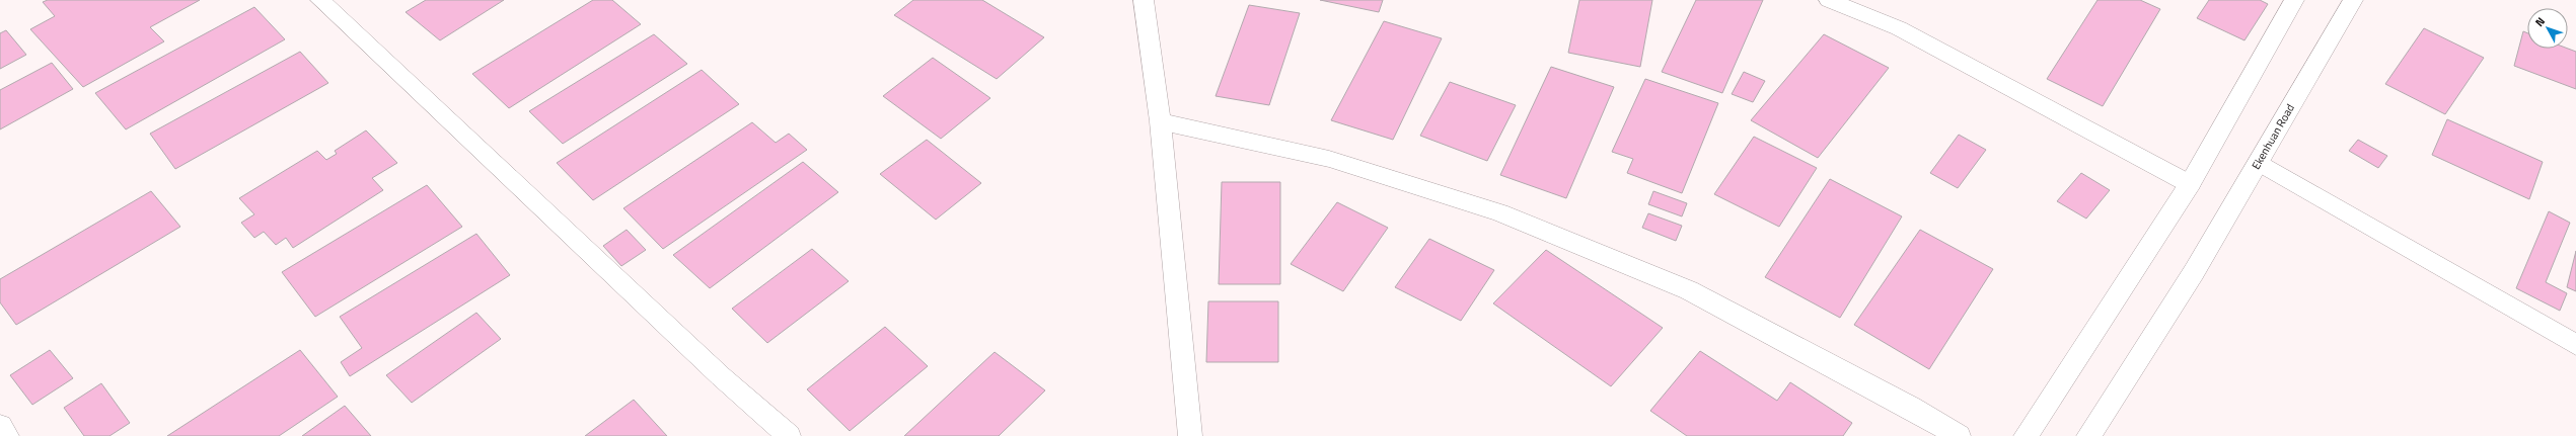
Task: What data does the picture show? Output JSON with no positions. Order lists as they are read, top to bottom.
{
  "streets": {
    "street": ["Ekenhuan Road"]
  },
  "north": "top left"
}
